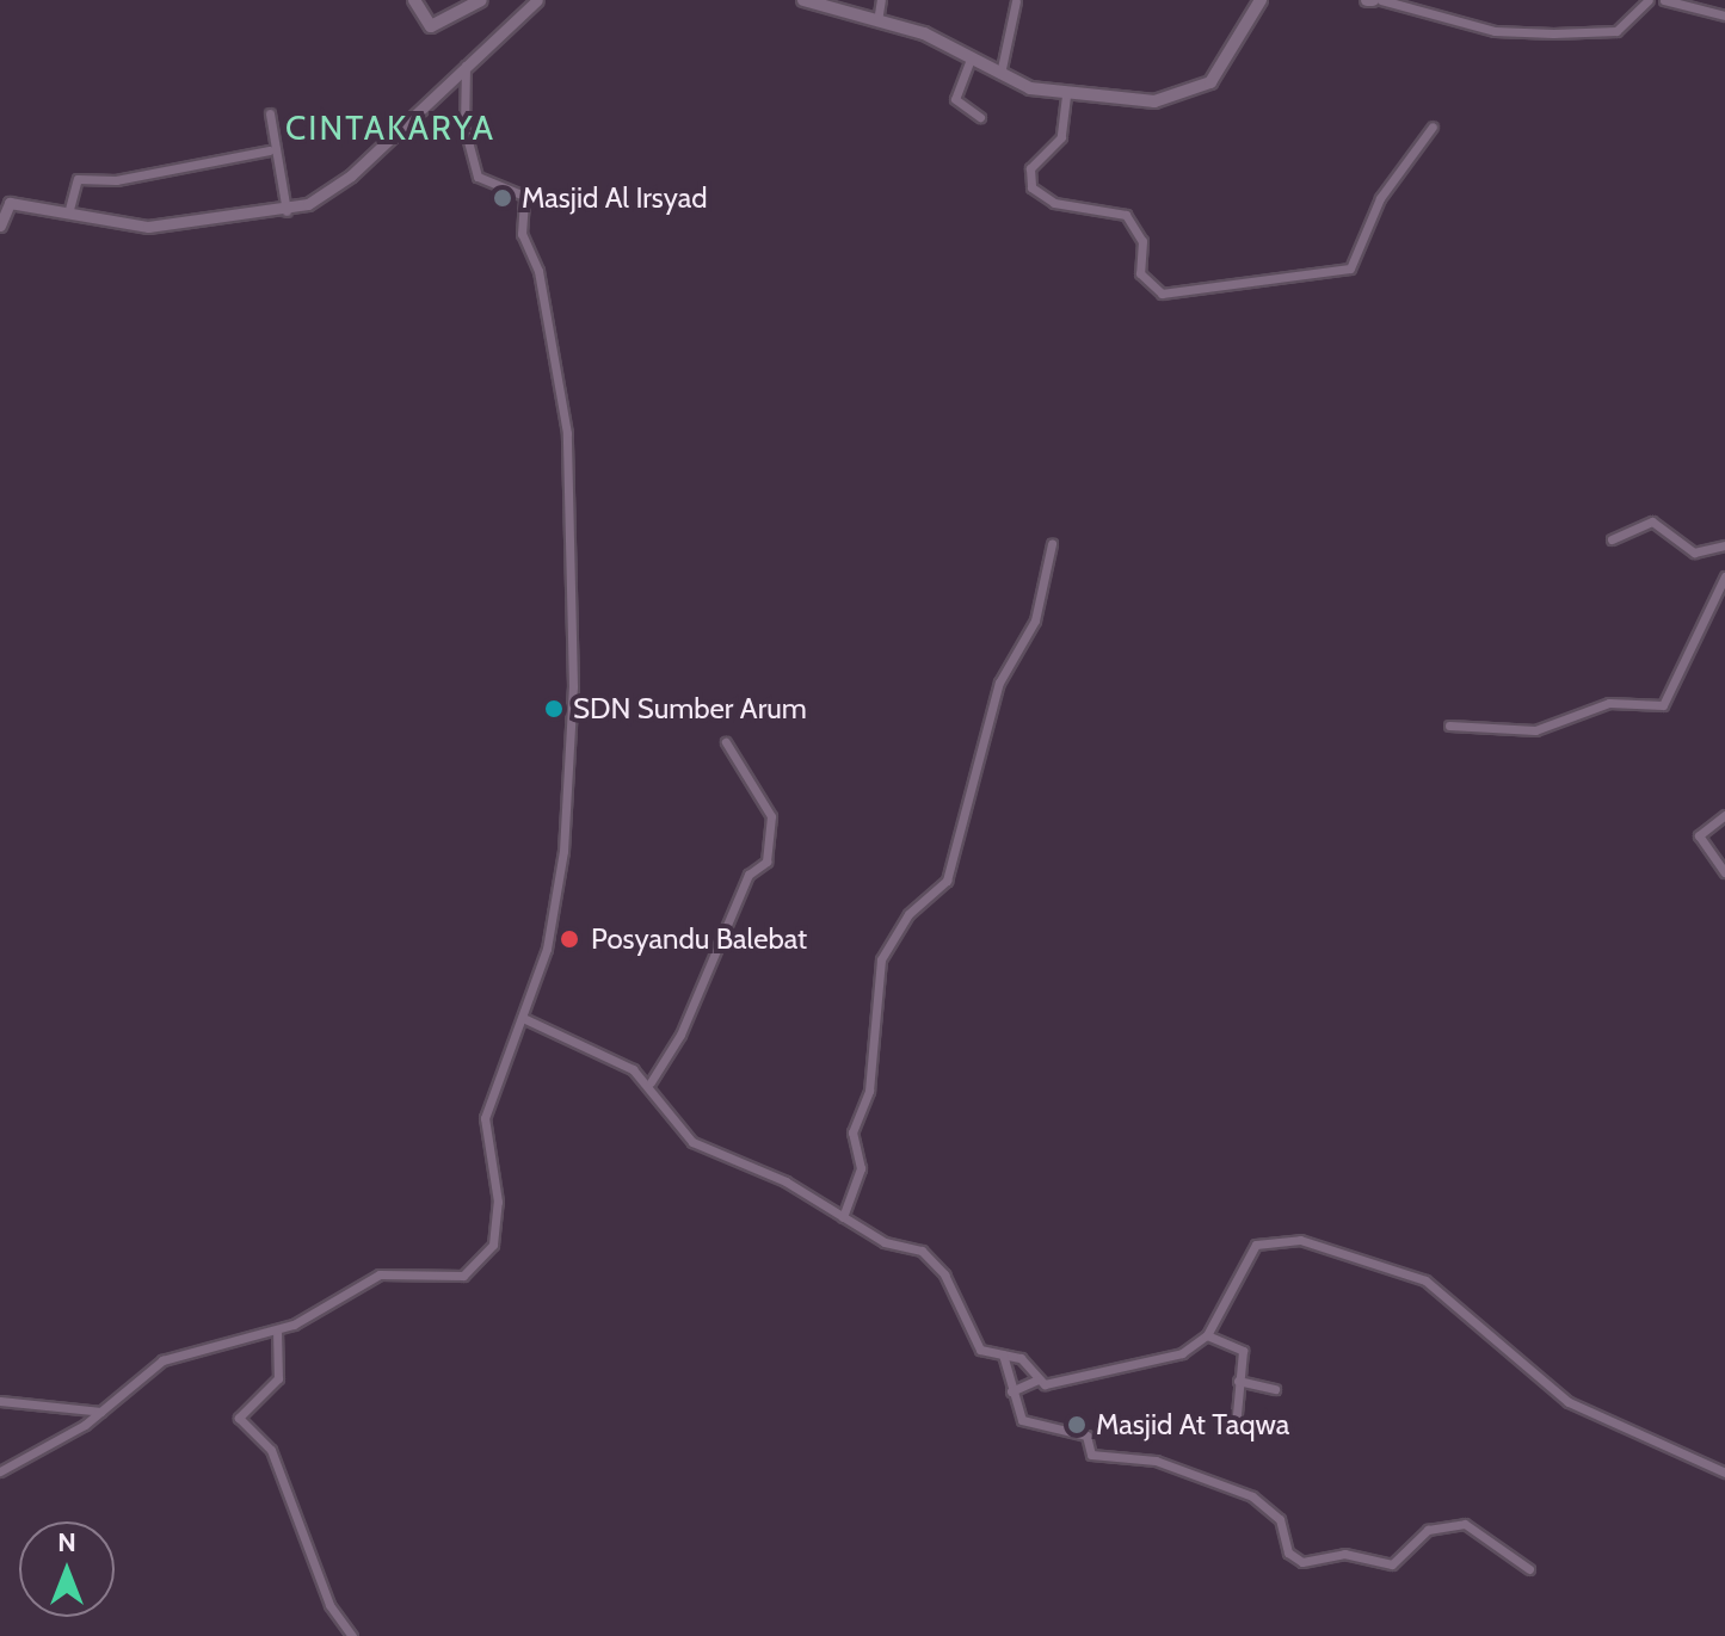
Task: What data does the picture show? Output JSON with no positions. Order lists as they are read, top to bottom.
{
  "districts": ["CINTAKARYA"],
  "places": [
    "Masjid Al Irsyad",
    "SDN Sumber Arum",
    "Posyandu Balebat",
    "Masjid At Taqwa"
  ],
  "north": "top"
}
